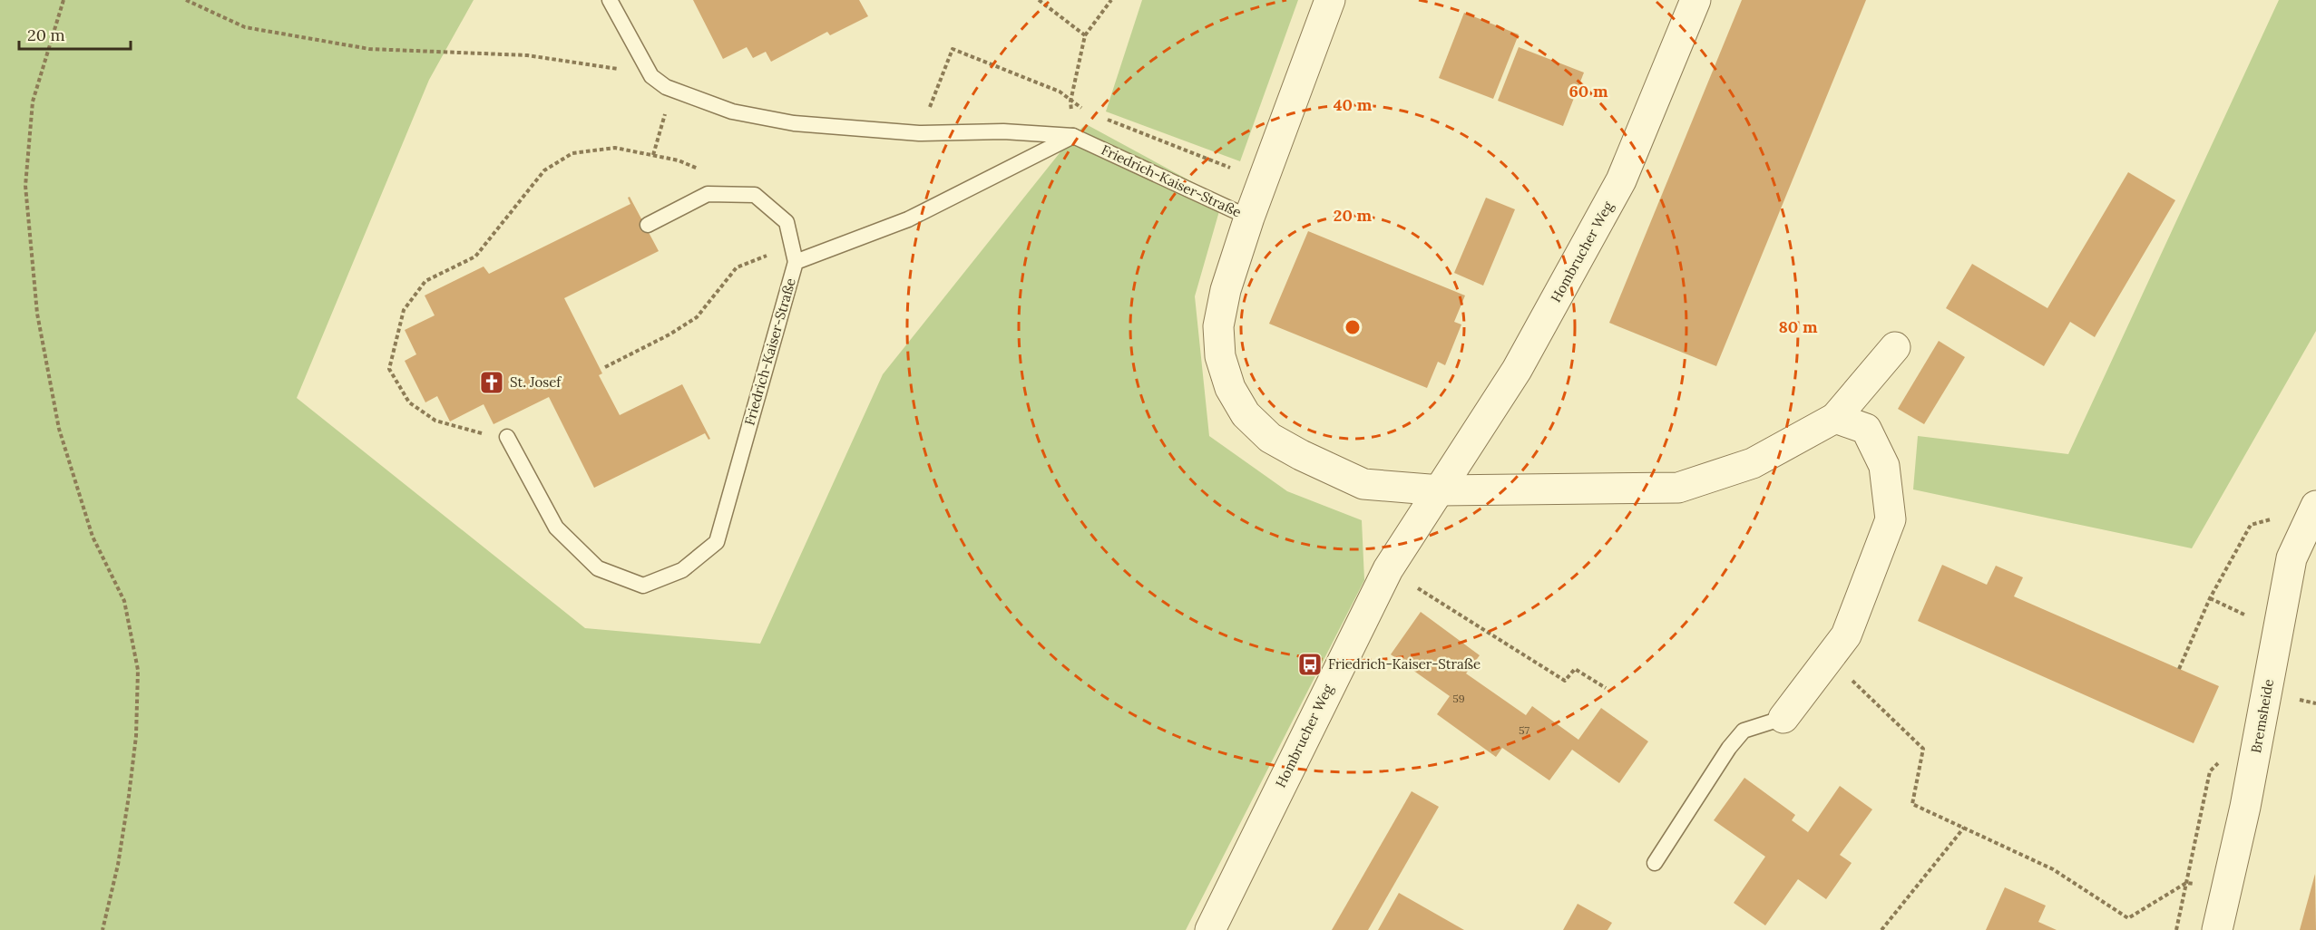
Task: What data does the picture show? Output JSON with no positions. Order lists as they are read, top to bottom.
{
  "streets": {
    "street": ["Friedrich-Kaiser-Straße", "Hombrucher Weg", "Bremsheide"]
  },
  "crossings": [
    ["Friedrich-Kaiser-Straße", "Hombrucher Weg"]
  ],
  "places": {
    "church": ["St. Josef"],
    "bus stop": ["Friedrich-Kaiser-Straße"]
  },
  "house_numbers": ["59", "57"],
  "scale_bar": "20 m",
  "rings": [
    "60 m",
    "40 m",
    "20 m",
    "80 m"
  ]
}
